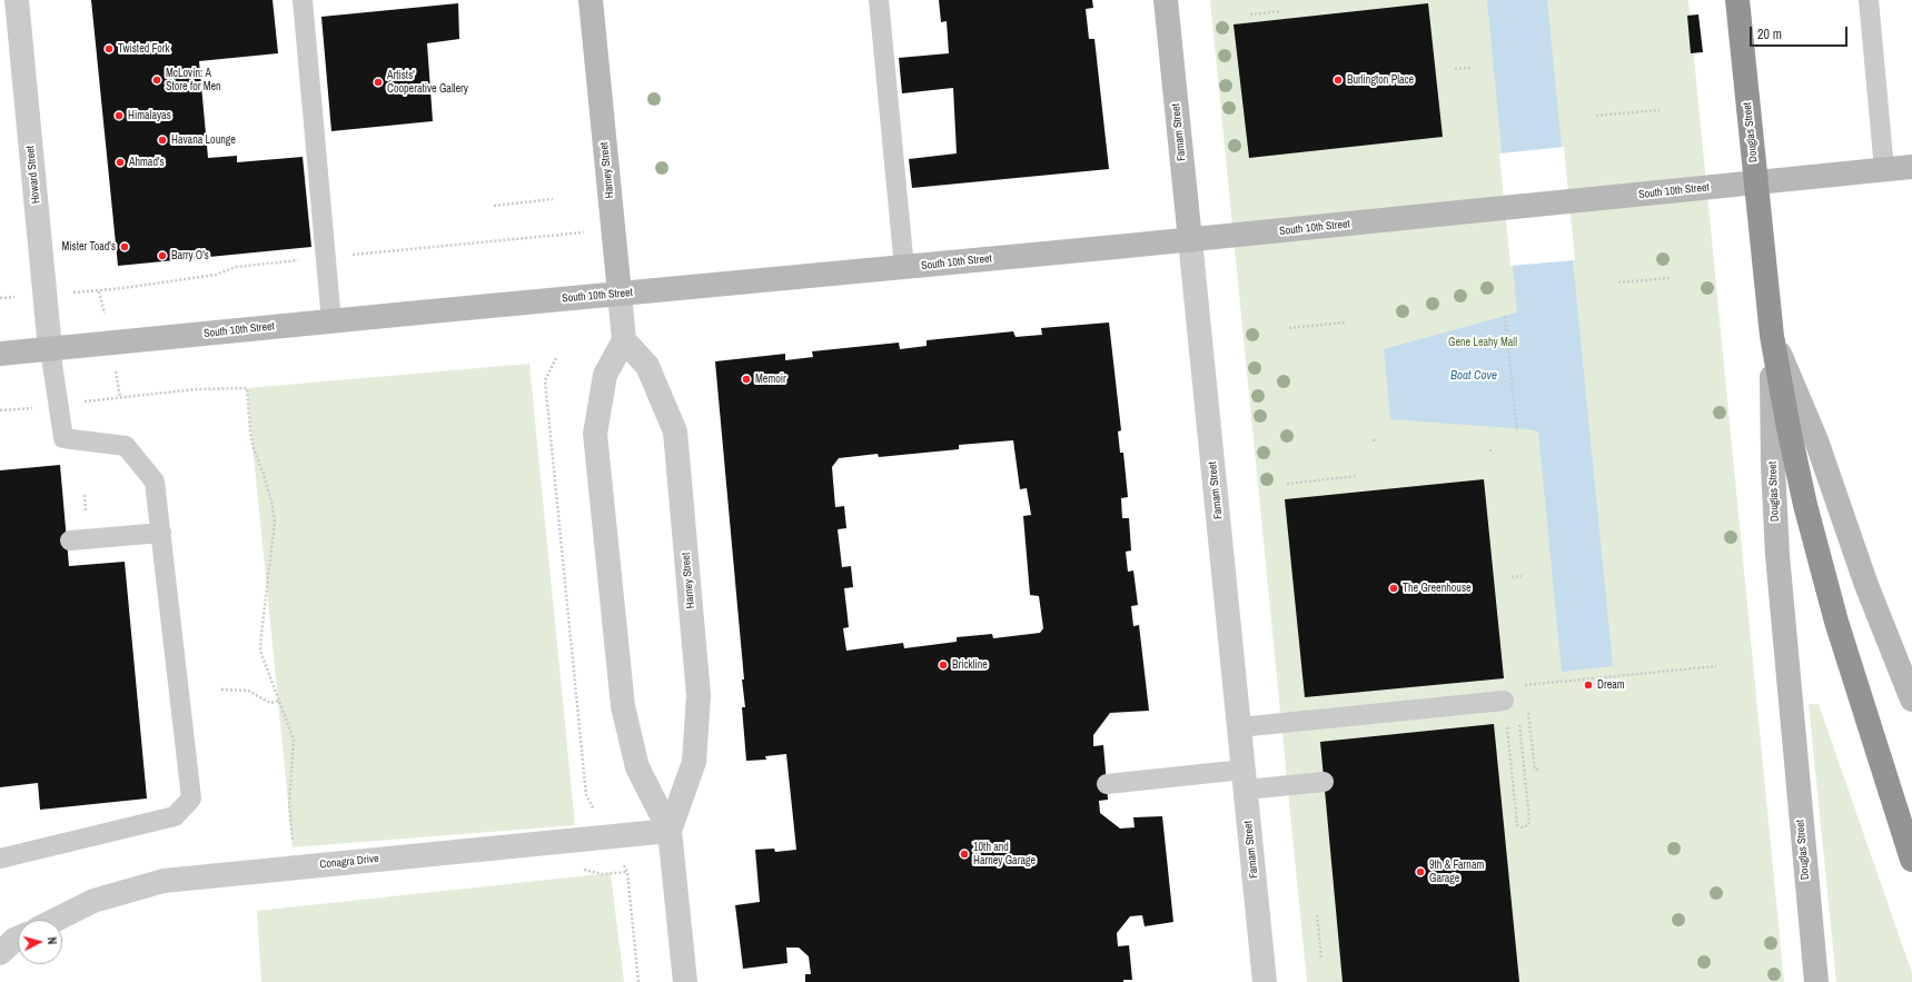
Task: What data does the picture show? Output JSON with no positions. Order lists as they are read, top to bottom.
{
  "streets": {
    "highway": ["Douglas Street"],
    "main road": ["Farnam Street", "Harney Street", "South 10th Street"],
    "street": ["Howard Street", "Conagra Drive"]
  },
  "crossings": [
    ["Farnam Street", "South 10th Street"],
    ["Douglas Street", "South 10th Street"],
    ["Harney Street", "South 10th Street"],
    ["Harney Street", "Conagra Drive"],
    ["Howard Street", "South 10th Street"]
  ],
  "water": ["Boat Cove"],
  "parks": ["Gene Leahy Mall"],
  "places": [
    "Twisted Fork",
    "McLovin: A Store for Men",
    "Burlington Place",
    "Artists' Cooperative Gallery",
    "Himalayas",
    "Havana Lounge",
    "Ahmad's",
    "Mister Toad's",
    "Barry O's",
    "Memoir",
    "The Greenhouse",
    "Brickline",
    "Dream",
    "10th and Harney Garage",
    "9th & Farnam Garage"
  ],
  "scale_bar": "20 m",
  "north": "right"
}
